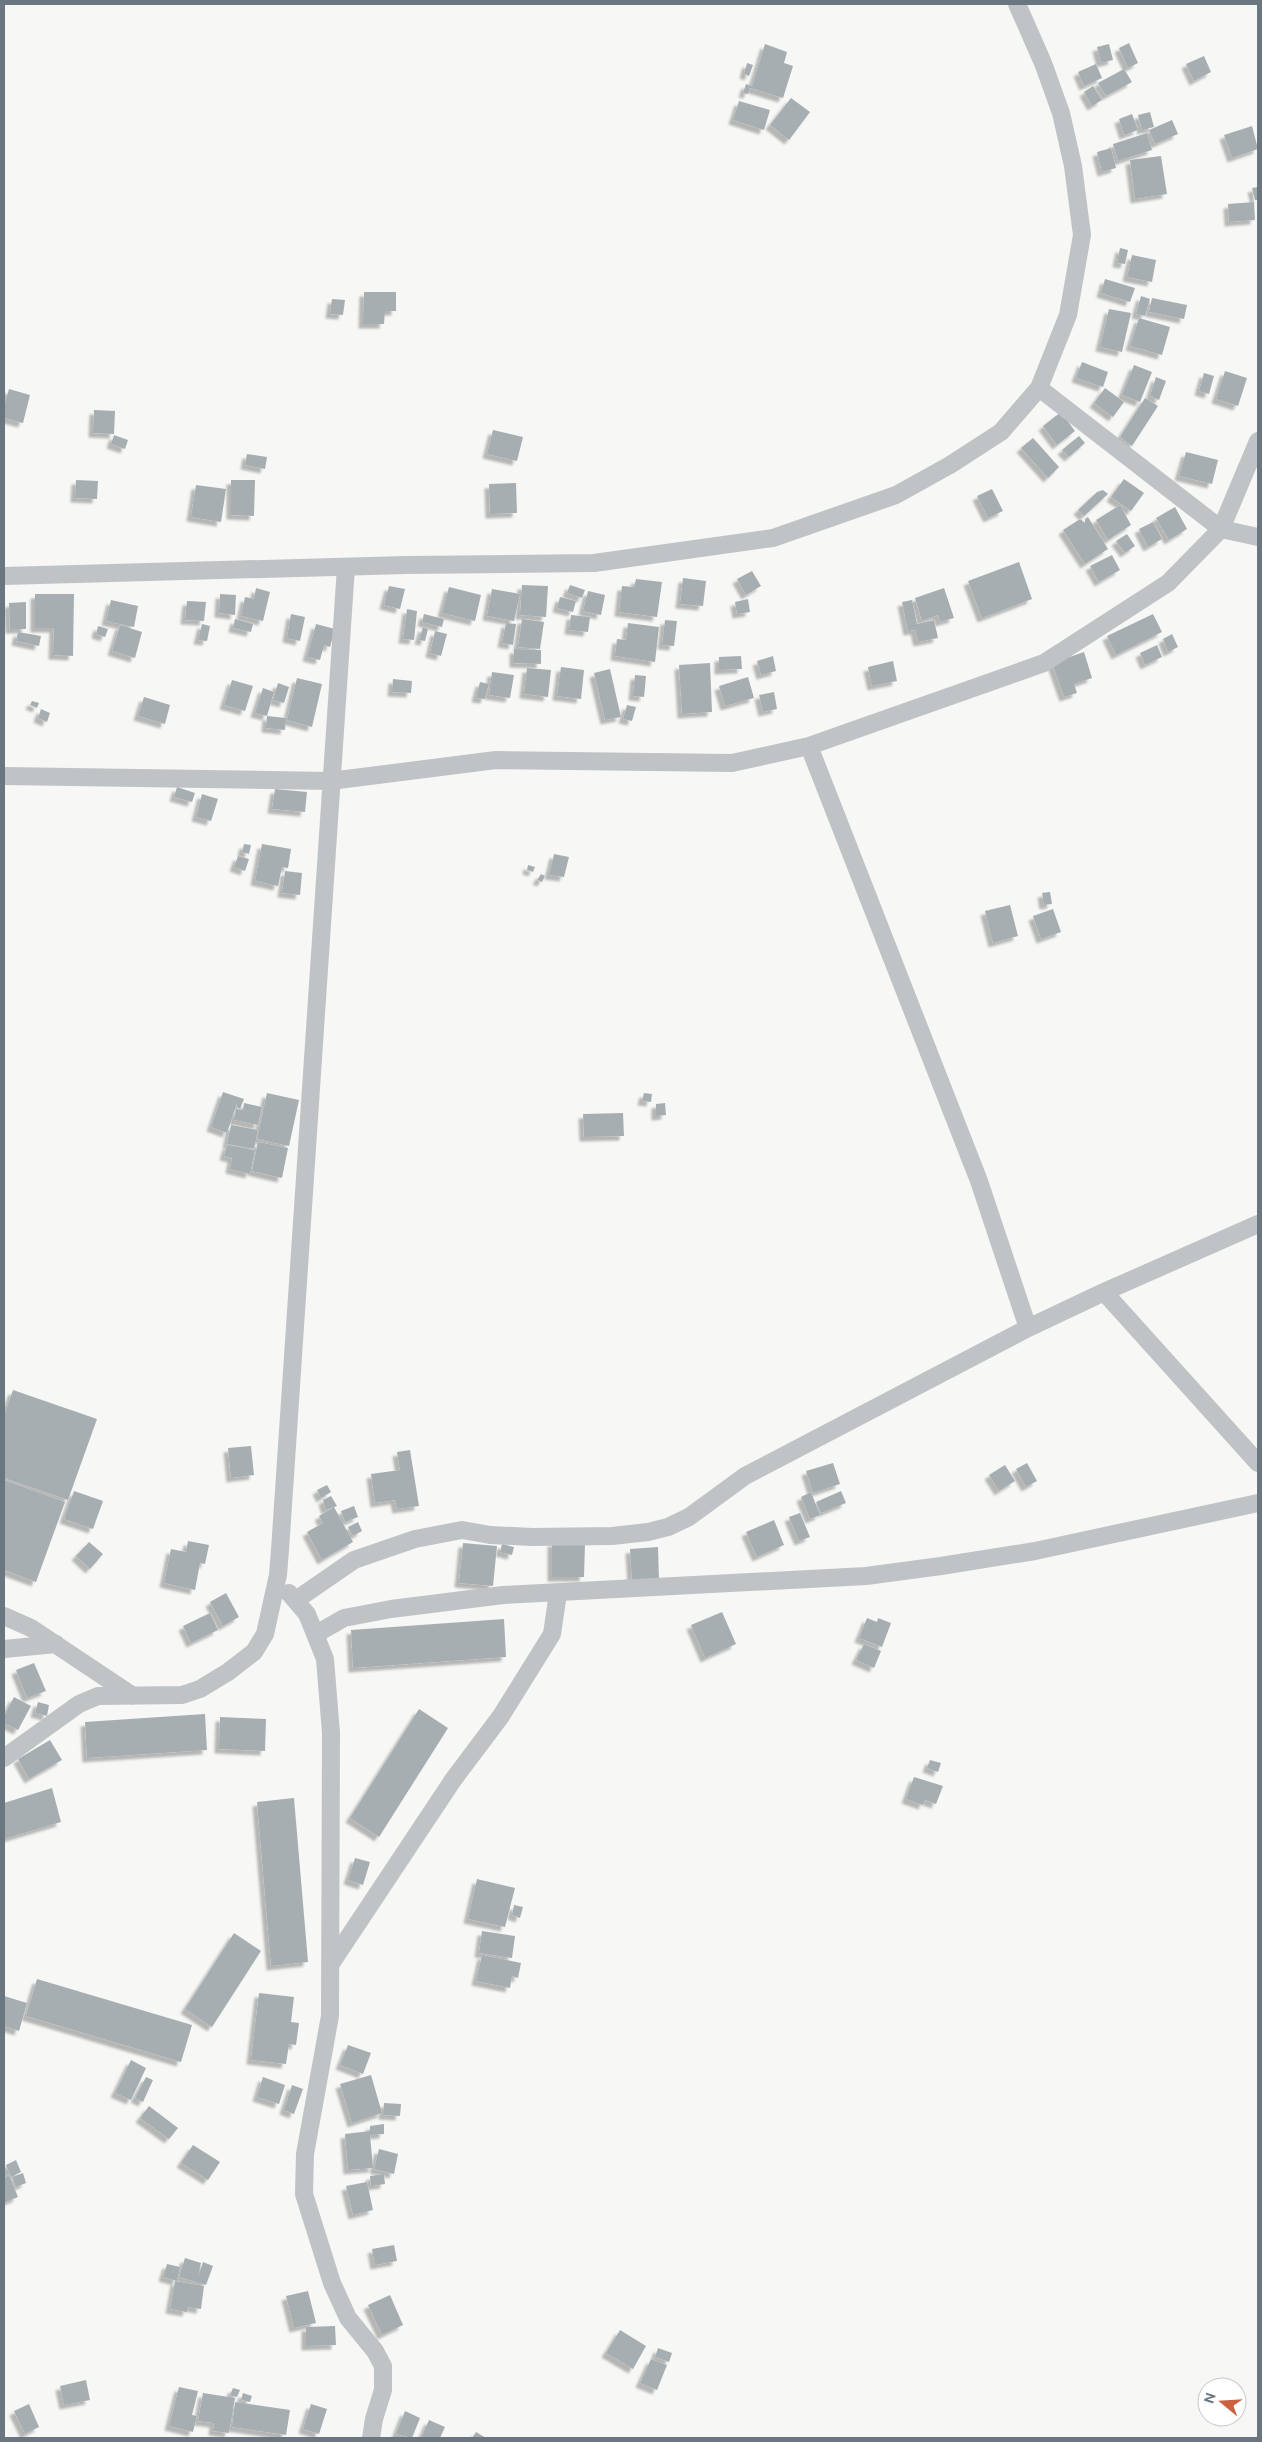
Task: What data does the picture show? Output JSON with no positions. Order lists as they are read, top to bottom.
{
  "north": "left"
}
